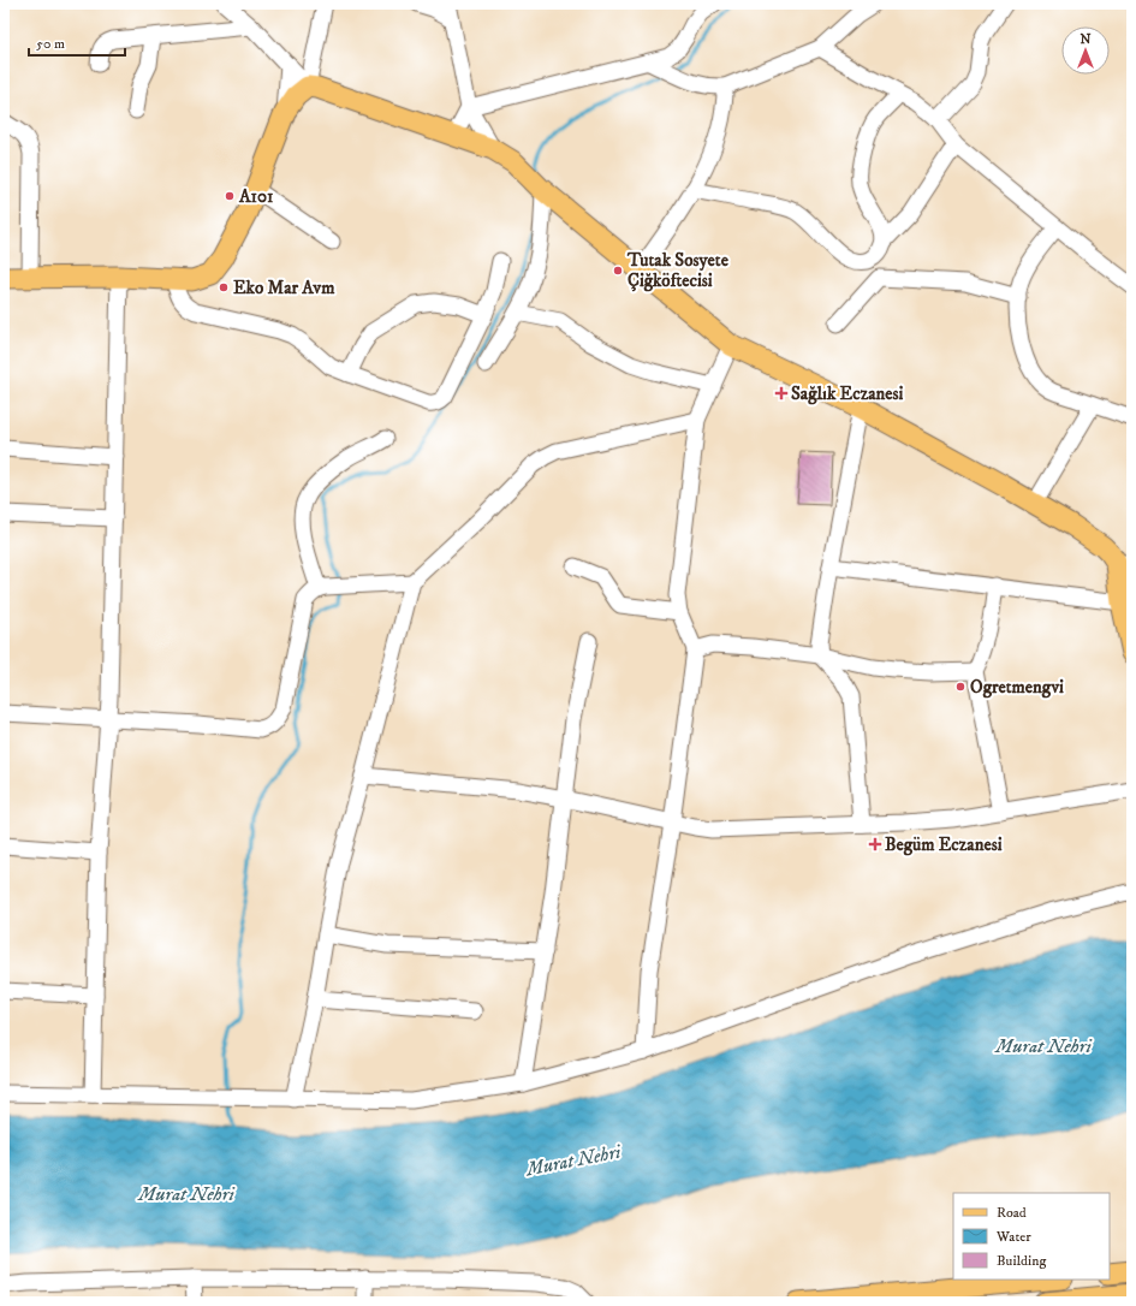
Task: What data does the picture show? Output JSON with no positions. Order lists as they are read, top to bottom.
{
  "water": ["Murat Nehri"],
  "places": {
    "other": [
      "A101",
      "Tutak Sosyete Çiğköftecisi",
      "Eko Mar Avm",
      "Ogretmengvi"
    ],
    "health": ["Sağlık Eczanesi", "Begüm Eczanesi"]
  },
  "legend": ["Road", "Water", "Building"],
  "scale_bar": "50 m",
  "north": "top"
}
